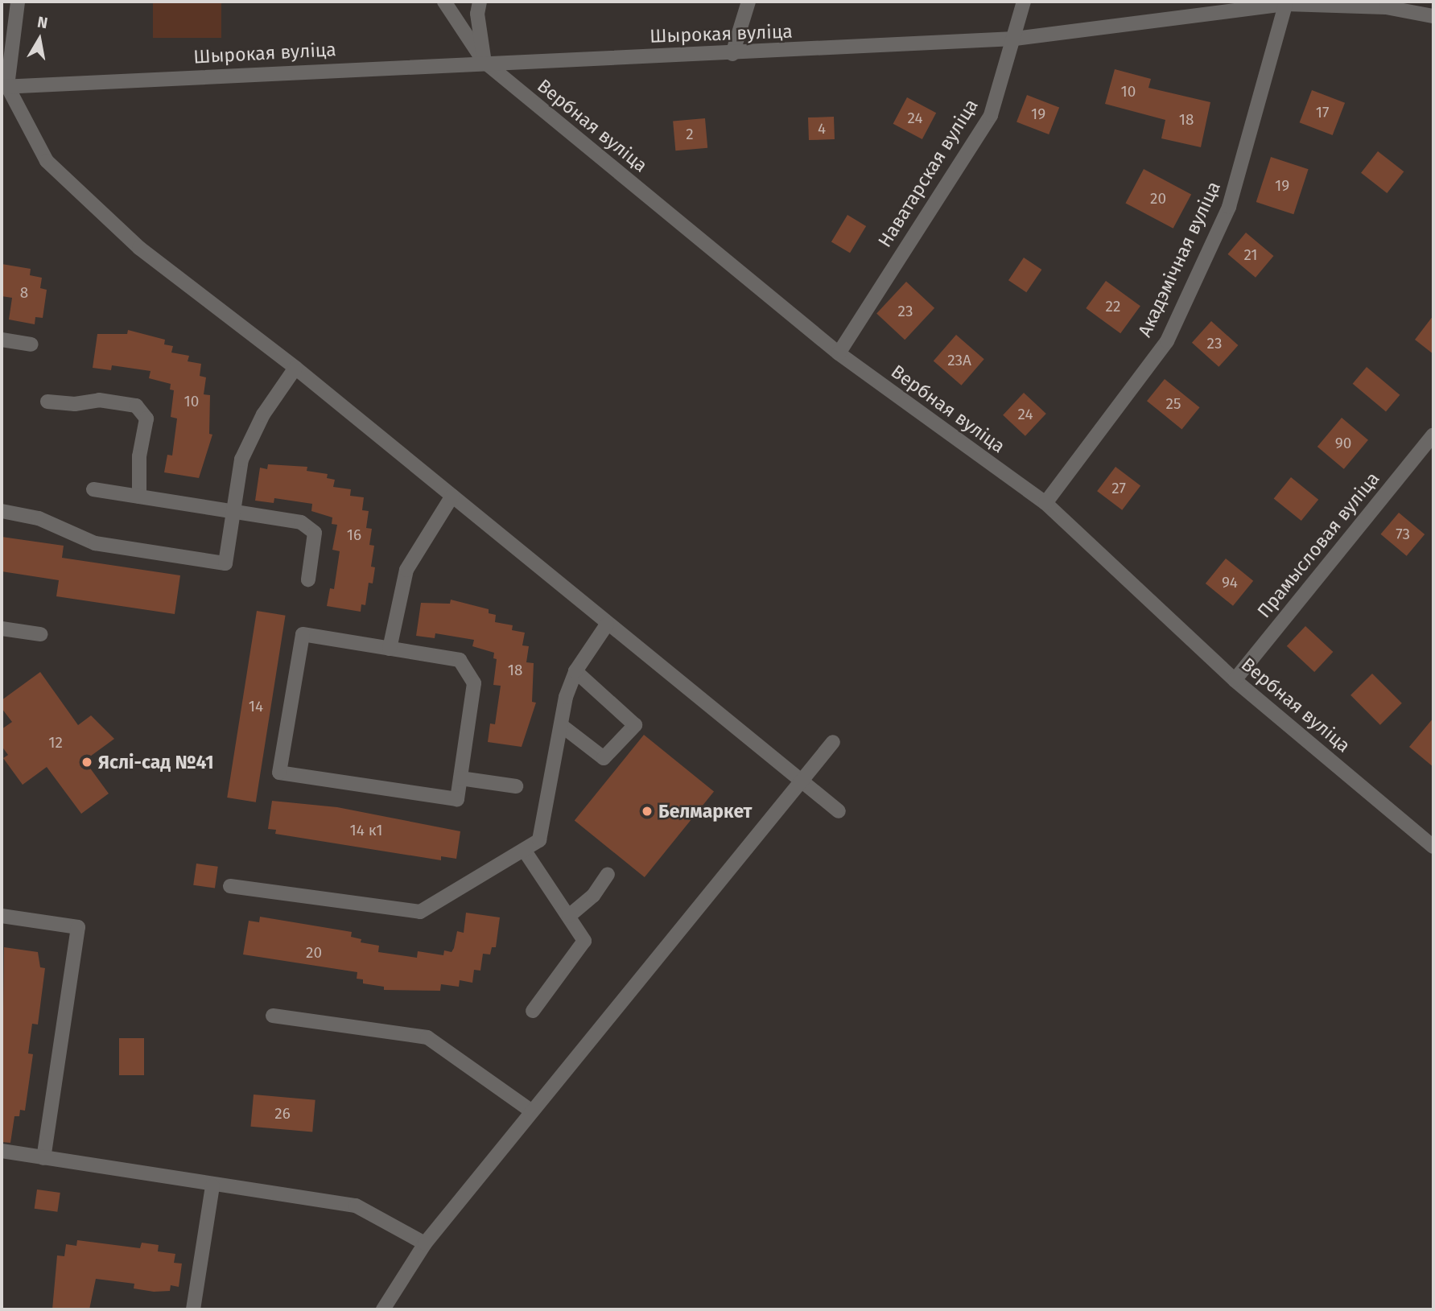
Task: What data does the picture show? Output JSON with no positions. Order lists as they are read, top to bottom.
{
  "streets": {
    "street": [
      "Шырокая вуліца",
      "Вербная вуліца",
      "Наватарская вуліца",
      "Акадэмічная вуліца",
      "Прамысловая вуліца"
    ]
  },
  "crossings": [
    ["Шырокая вуліца", "Вербная вуліца"],
    ["Шырокая вуліца", "Наватарская вуліца"],
    ["Шырокая вуліца", "Акадэмічная вуліца"],
    ["Вербная вуліца", "Наватарская вуліца"],
    ["Вербная вуліца", "Акадэмічная вуліца"],
    ["Вербная вуліца", "Прамысловая вуліца"]
  ],
  "places": ["Яслі-сад №41", "Белмаркет"],
  "house_numbers": [
    "10",
    "17",
    "19",
    "24",
    "18",
    "4",
    "2",
    "19",
    "20",
    "21",
    "8",
    "22",
    "23",
    "23",
    "23А",
    "10",
    "25",
    "24",
    "90",
    "27",
    "73",
    "16",
    "94",
    "18",
    "14",
    "12",
    "14 к1",
    "20",
    "26"
  ],
  "north": "top"
}
